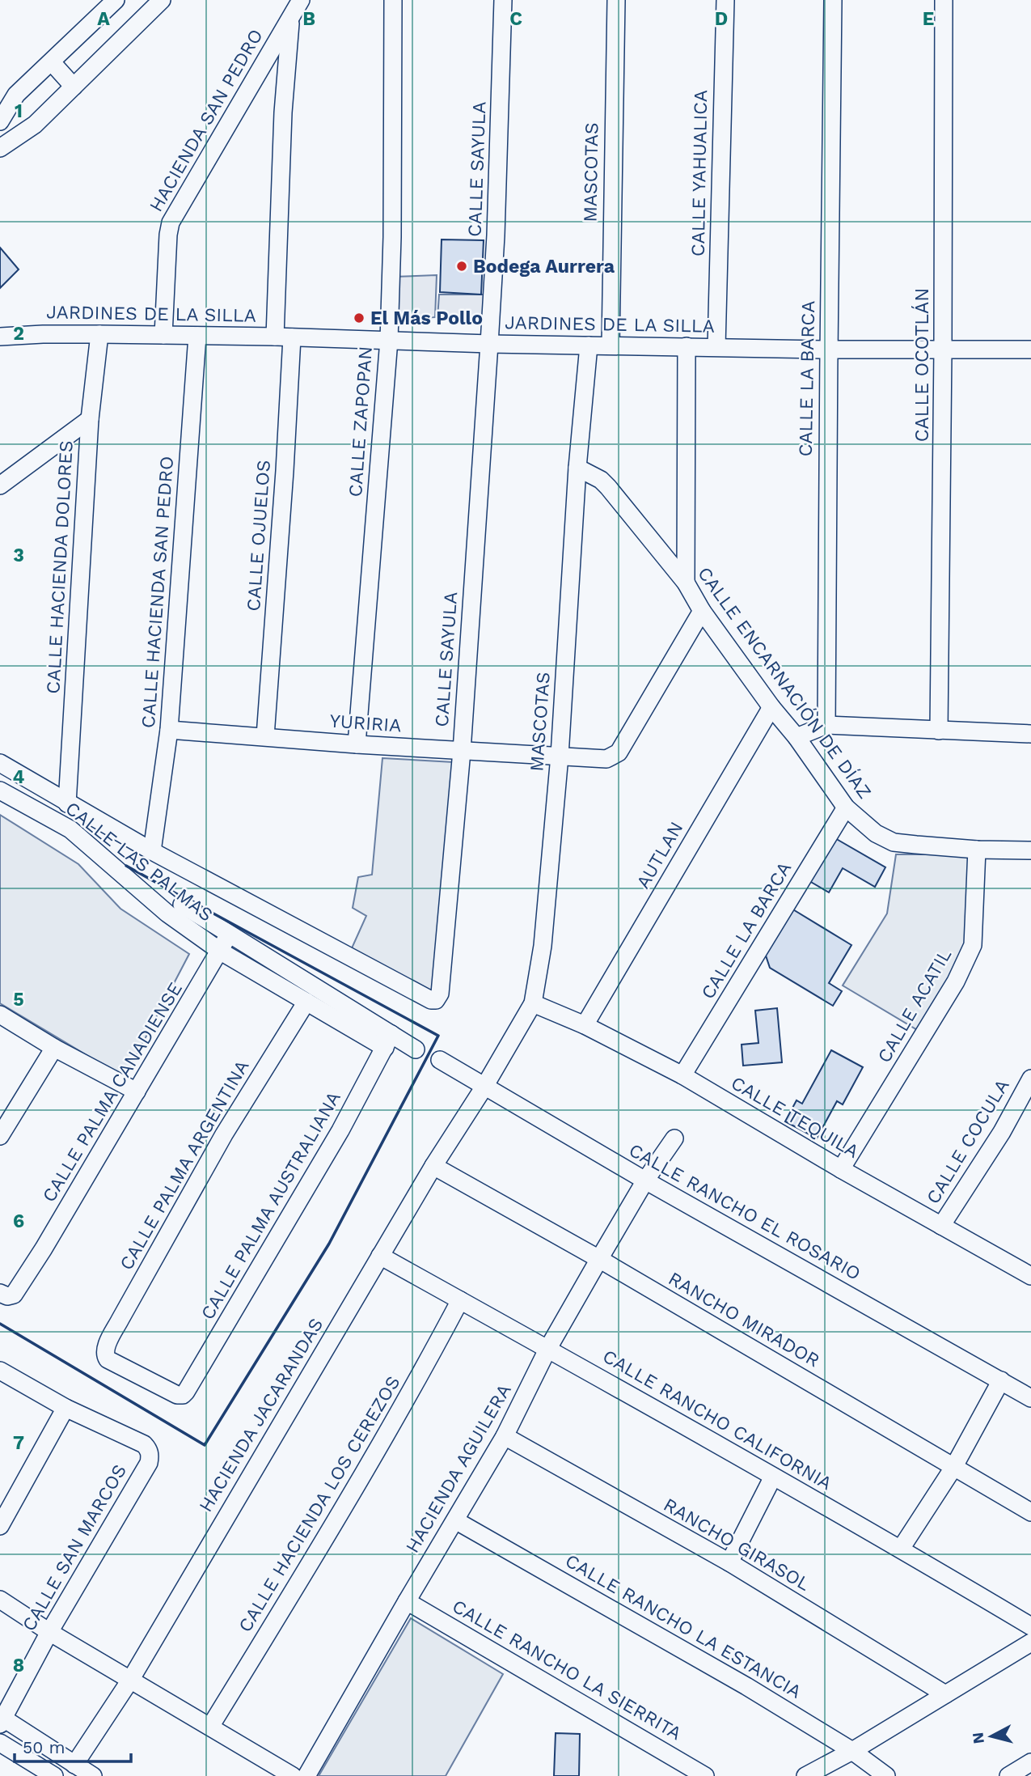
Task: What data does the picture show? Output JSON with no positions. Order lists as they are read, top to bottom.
{
  "streets": {
    "street": [
      "HACIENDA SAN PEDRO",
      "CALLE SAYULA",
      "MASCOTAS",
      "CALLE YAHUALICA",
      "JARDINES DE LA SILLA",
      "CALLE OCOTLÁN",
      "CALLE LA BARCA",
      "CALLE ZAPOPAN",
      "CALLE OJUELOS",
      "CALLE HACIENDA DOLORES",
      "CALLE HACIENDA SAN PEDRO",
      "CALLE ENCARNACIÓN DE DÍAZ",
      "YURIRIA",
      "AUTLAN",
      "CALLE LAS PALMAS",
      "CALLE ACATIL",
      "CALLE PALMA CANADIENSE",
      "CALLE TEQUILA",
      "CALLE COCULA",
      "CALLE PALMA ARGENTINA",
      "CALLE PALMA AUSTRALIANA",
      "CALLE RANCHO EL ROSARIO",
      "RANCHO MIRADOR",
      "HACIENDA JACARANDAS",
      "CALLE RANCHO CALIFORNIA",
      "HACIENDA AGUILERA",
      "CALLE HACIENDA LOS CEREZOS",
      "RANCHO GIRASOL",
      "CALLE SAN MARCOS",
      "CALLE RANCHO LA ESTANCIA",
      "CALLE RANCHO LA SIERRITA"
    ]
  },
  "crossings": [
    ["HACIENDA SAN PEDRO", "JARDINES DE LA SILLA"],
    ["HACIENDA SAN PEDRO", "CALLE OJUELOS"],
    ["CALLE SAYULA", "JARDINES DE LA SILLA"],
    ["CALLE SAYULA", "CALLE HACIENDA SAN PEDRO"],
    ["CALLE SAYULA", "YURIRIA"],
    ["MASCOTAS", "JARDINES DE LA SILLA"],
    ["MASCOTAS", "CALLE ENCARNACIÓN DE DÍAZ"],
    ["MASCOTAS", "YURIRIA"],
    ["MASCOTAS", "CALLE TEQUILA"],
    ["MASCOTAS", "CALLE RANCHO EL ROSARIO"],
    ["MASCOTAS", "HACIENDA JACARANDAS"],
    ["CALLE YAHUALICA", "JARDINES DE LA SILLA"],
    ["JARDINES DE LA SILLA", "CALLE OCOTLÁN"],
    ["JARDINES DE LA SILLA", "CALLE LA BARCA"],
    ["JARDINES DE LA SILLA", "CALLE ZAPOPAN"],
    ["JARDINES DE LA SILLA", "CALLE OJUELOS"],
    ["JARDINES DE LA SILLA", "CALLE HACIENDA DOLORES"],
    ["JARDINES DE LA SILLA", "CALLE HACIENDA SAN PEDRO"],
    ["CALLE LA BARCA", "CALLE ENCARNACIÓN DE DÍAZ"],
    ["CALLE LA BARCA", "CALLE TEQUILA"],
    ["CALLE ZAPOPAN", "YURIRIA"],
    ["CALLE OJUELOS", "YURIRIA"],
    ["CALLE HACIENDA SAN PEDRO", "YURIRIA"],
    ["CALLE ENCARNACIÓN DE DÍAZ", "AUTLAN"],
    ["CALLE ENCARNACIÓN DE DÍAZ", "CALLE ACATIL"],
    ["AUTLAN", "CALLE TEQUILA"],
    ["CALLE LAS PALMAS", "CALLE PALMA CANADIENSE"],
    ["CALLE LAS PALMAS", "CALLE PALMA ARGENTINA"],
    ["CALLE LAS PALMAS", "CALLE PALMA AUSTRALIANA"],
    ["CALLE ACATIL", "CALLE TEQUILA"],
    ["CALLE TEQUILA", "CALLE COCULA"],
    ["CALLE PALMA ARGENTINA", "CALLE PALMA AUSTRALIANA"],
    ["CALLE RANCHO EL ROSARIO", "HACIENDA JACARANDAS"],
    ["CALLE RANCHO EL ROSARIO", "HACIENDA AGUILERA"],
    ["RANCHO MIRADOR", "HACIENDA JACARANDAS"],
    ["RANCHO MIRADOR", "HACIENDA AGUILERA"],
    ["HACIENDA JACARANDAS", "CALLE RANCHO CALIFORNIA"],
    ["CALLE RANCHO CALIFORNIA", "HACIENDA AGUILERA"],
    ["CALLE RANCHO CALIFORNIA", "CALLE HACIENDA LOS CEREZOS"],
    ["HACIENDA AGUILERA", "RANCHO GIRASOL"],
    ["HACIENDA AGUILERA", "CALLE RANCHO LA ESTANCIA"],
    ["HACIENDA AGUILERA", "CALLE RANCHO LA SIERRITA"]
  ],
  "places": ["Bodega Aurrera", "El Más Pollo"],
  "scale_bar": "50 m",
  "north": "left",
  "grid": {
    "columns": [
      "A",
      "B",
      "C",
      "D",
      "E"
    ],
    "rows": [
      "1",
      "2",
      "3",
      "4",
      "5",
      "6",
      "7",
      "8"
    ]
  }
}
